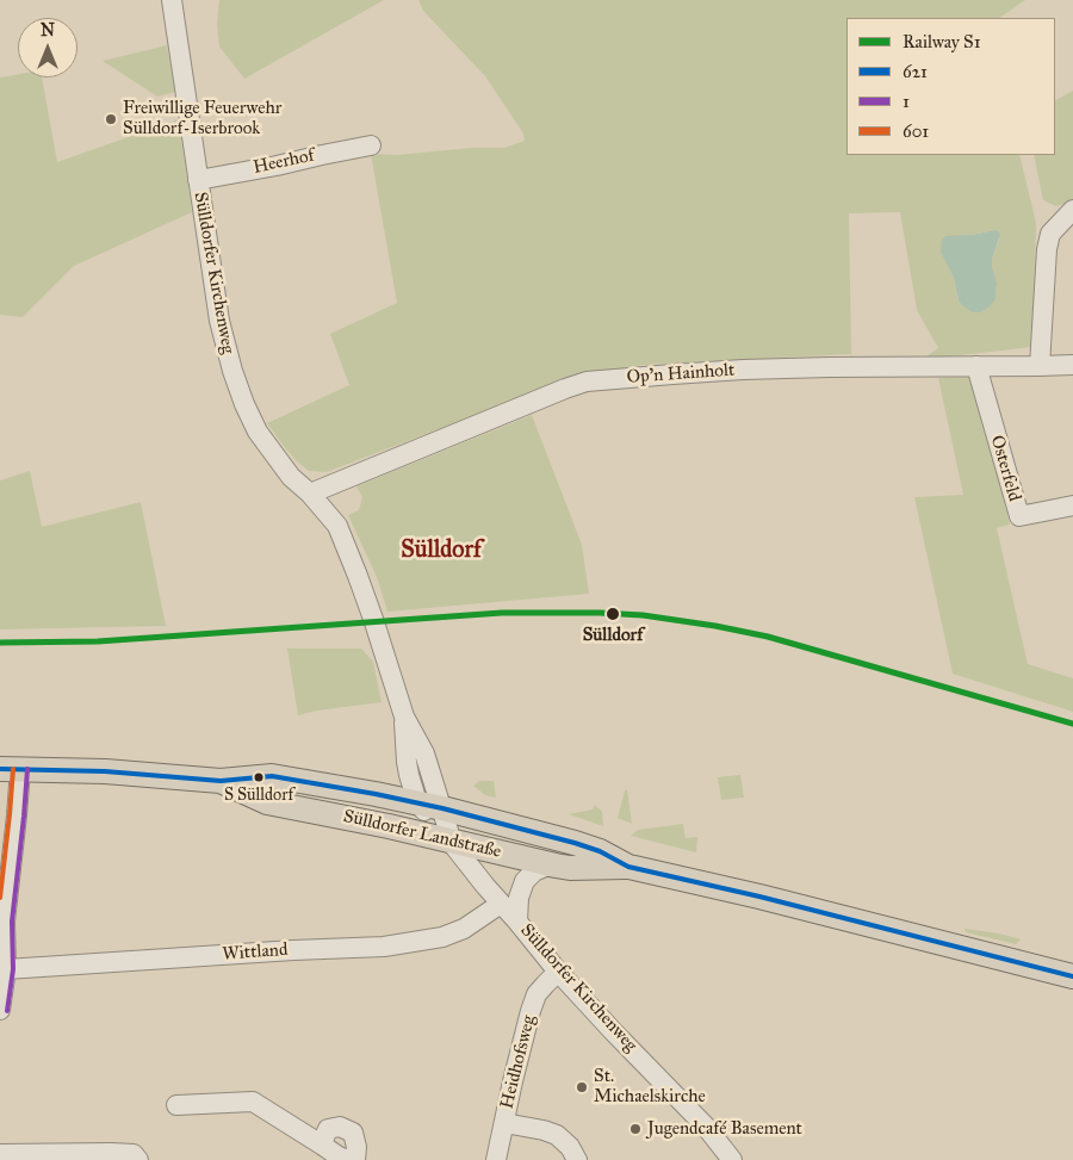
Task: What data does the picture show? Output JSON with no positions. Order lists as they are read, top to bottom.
{
  "streets": {
    "main road": ["Sülldorfer Landstraße"],
    "street": [
      "Heerhof",
      "Sülldorfer Kirchenweg",
      "Op'n Hainholt",
      "Osterfeld",
      "Wittland",
      "Heidhofsweg"
    ]
  },
  "crossings": [
    ["Heerhof", "Sülldorfer Kirchenweg"],
    ["Sülldorfer Kirchenweg", "Op'n Hainholt"],
    ["Sülldorfer Kirchenweg", "Sülldorfer Landstraße"],
    ["Sülldorfer Kirchenweg", "Wittland"],
    ["Sülldorfer Kirchenweg", "Heidhofsweg"],
    ["Op'n Hainholt", "Osterfeld"]
  ],
  "districts": ["Sülldorf"],
  "places": [
    "Freiwillige Feuerwehr Sülldorf-Iserbrook",
    "Sülldorf",
    "S Sülldorf",
    "St. Michaelskirche",
    "Jugendcafé Basement"
  ],
  "lines": [
    "rail line S1",
    "transit line 621",
    "transit line 1",
    "transit line 601"
  ],
  "legend": [
    "Railway S1",
    "621",
    "1",
    "601"
  ],
  "north": "top"
}
